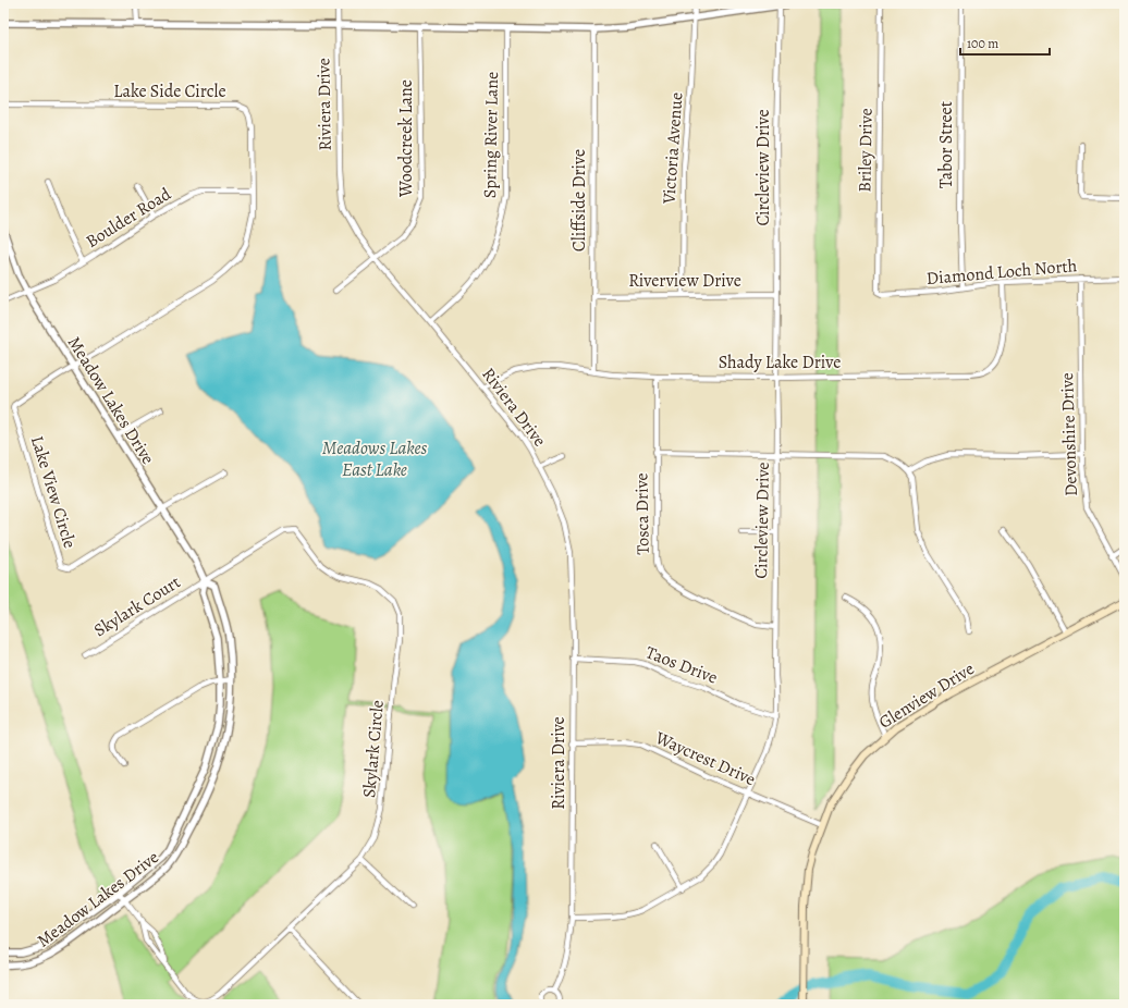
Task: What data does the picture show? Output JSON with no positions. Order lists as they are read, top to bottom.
{
  "streets": {
    "main road": ["Glenview Drive"],
    "street": [
      "Lake Side Circle",
      "Riviera Drive",
      "Spring River Lane",
      "Woodcreek Lane",
      "Tabor Street",
      "Victoria Avenue",
      "Briley Drive",
      "Circleview Drive",
      "Cliffside Drive",
      "Boulder Road",
      "Diamond Loch North",
      "Riverview Drive",
      "Shady Lake Drive",
      "Meadow Lakes Drive",
      "Devonshire Drive",
      "Lake View Circle",
      "Tosca Drive",
      "Skylark Court",
      "Taos Drive",
      "Skylark Circle",
      "Waycrest Drive"
    ]
  },
  "crossings": [
    ["Lake Side Circle", "Boulder Road"],
    ["Lake Side Circle", "Meadow Lakes Drive"],
    ["Lake Side Circle", "Lake View Circle"],
    ["Riviera Drive", "Spring River Lane"],
    ["Riviera Drive", "Woodcreek Lane"],
    ["Riviera Drive", "Circleview Drive"],
    ["Riviera Drive", "Shady Lake Drive"],
    ["Riviera Drive", "Taos Drive"],
    ["Riviera Drive", "Waycrest Drive"],
    ["Tabor Street", "Diamond Loch North"],
    ["Victoria Avenue", "Riverview Drive"],
    ["Briley Drive", "Diamond Loch North"],
    ["Circleview Drive", "Riverview Drive"],
    ["Circleview Drive", "Shady Lake Drive"],
    ["Circleview Drive", "Tosca Drive"],
    ["Circleview Drive", "Taos Drive"],
    ["Circleview Drive", "Waycrest Drive"],
    ["Cliffside Drive", "Riverview Drive"],
    ["Cliffside Drive", "Shady Lake Drive"],
    ["Boulder Road", "Meadow Lakes Drive"],
    ["Diamond Loch North", "Shady Lake Drive"],
    ["Diamond Loch North", "Devonshire Drive"],
    ["Shady Lake Drive", "Tosca Drive"],
    ["Meadow Lakes Drive", "Lake View Circle"],
    ["Meadow Lakes Drive", "Skylark Court"],
    ["Meadow Lakes Drive", "Skylark Circle"],
    ["Skylark Court", "Skylark Circle"],
    ["Glenview Drive", "Waycrest Drive"]
  ],
  "water": ["Meadows Lakes East Lake"],
  "scale_bar": "100 m"
}
